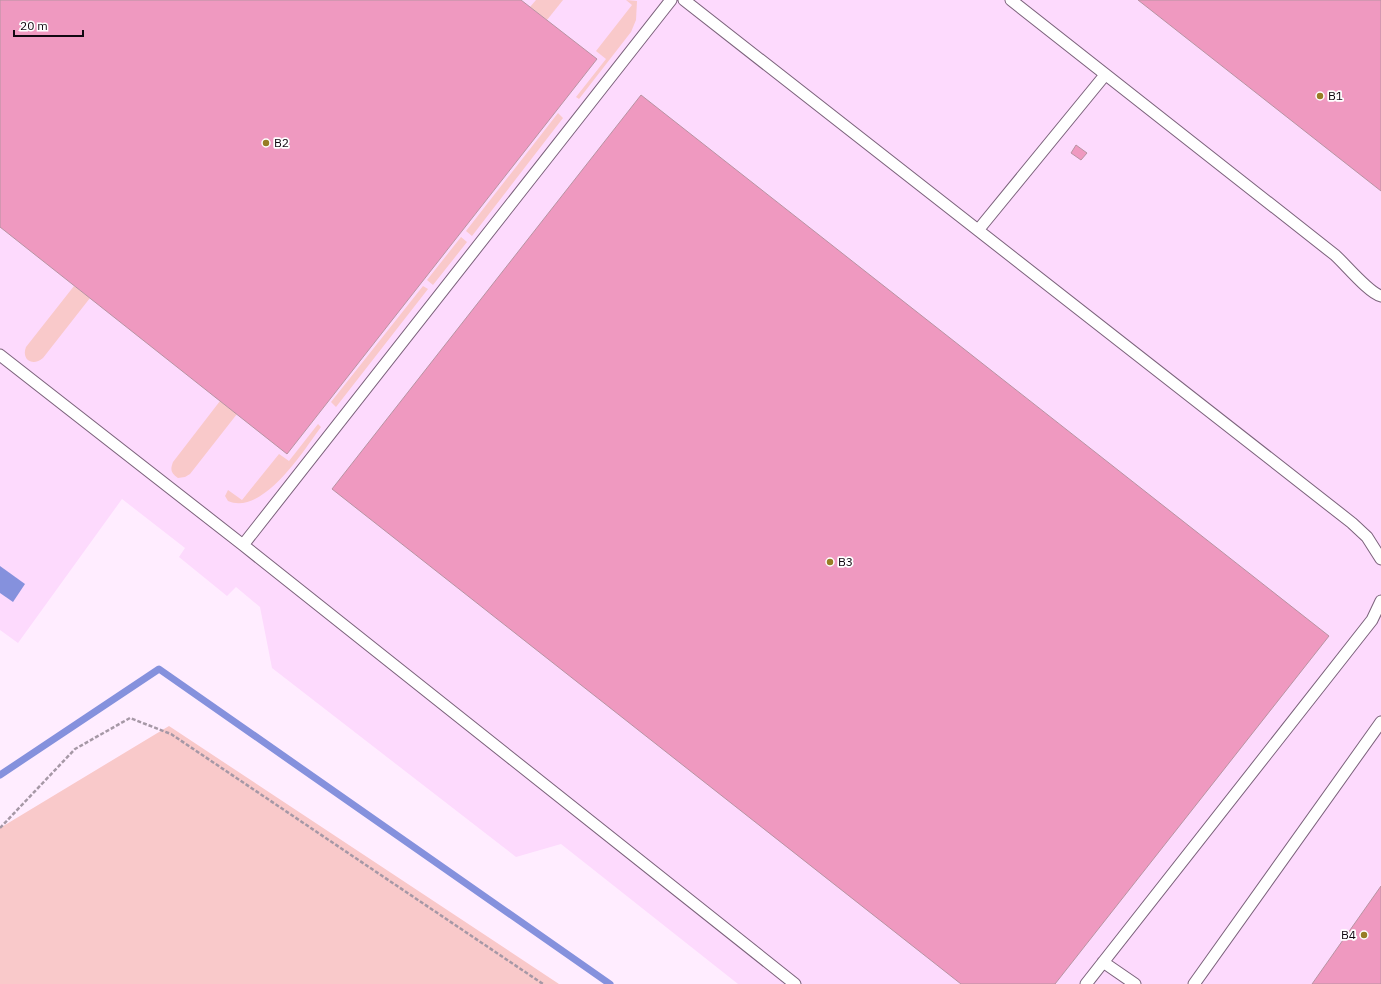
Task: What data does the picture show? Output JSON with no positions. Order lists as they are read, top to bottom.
{
  "places": [
    "B1",
    "B2",
    "B3",
    "B4"
  ],
  "scale_bar": "20 m"
}
